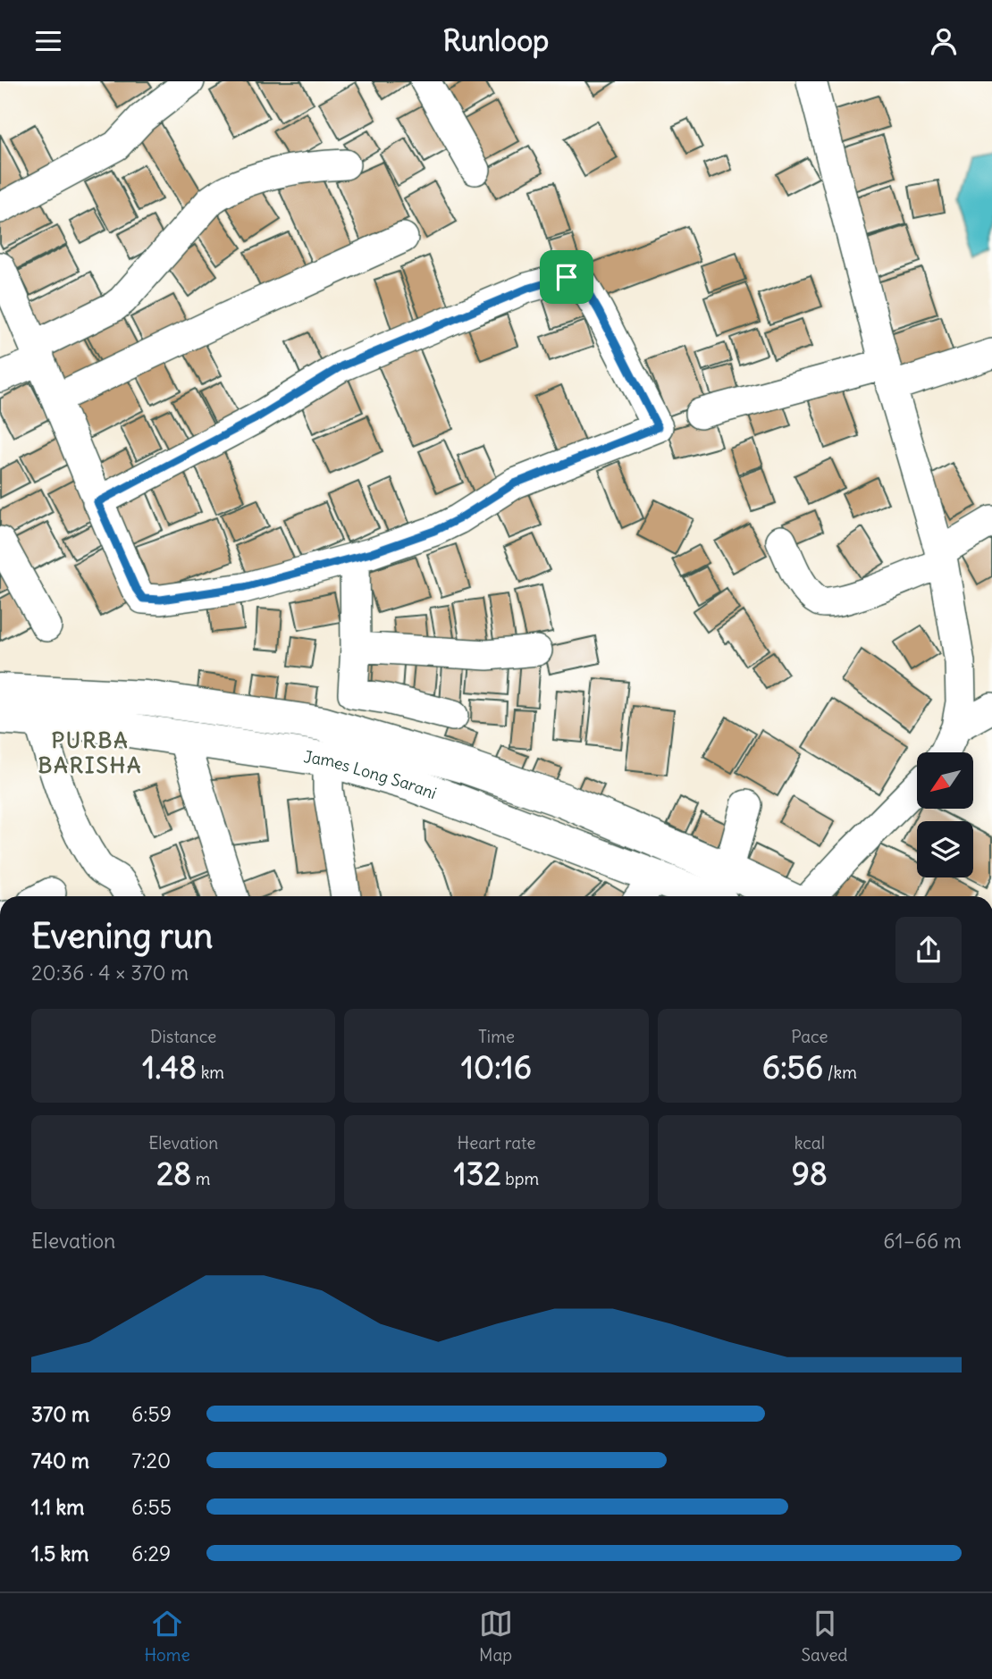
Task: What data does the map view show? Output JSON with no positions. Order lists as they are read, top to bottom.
{
  "streets": {
    "main road": ["James Long Sarani"]
  },
  "districts": ["PURBA BARISHA"],
  "north": "bottom left",
  "page": {
    "header": "Runloop",
    "heading": ["Evening run", "20:36 · 4 × 370 m"],
    "stats": [
      ["Distance", "1.48 km"],
      ["Time", "10:16"],
      ["Pace", "6:56 /km"],
      ["Elevation", "28 m"],
      ["Heart rate", "132 bpm"],
      ["kcal", "98"]
    ],
    "chart": ["Elevation", "61–66 m"],
    "list": [
      {
        "name": "370 m",
        "note": "6:59"
      },
      {
        "name": "740 m",
        "note": "7:20"
      },
      {
        "name": "1.1 km",
        "note": "6:55"
      },
      {
        "name": "1.5 km",
        "note": "6:29"
      }
    ],
    "tabs": ["Home", "Map", "Saved"]
  }
}
